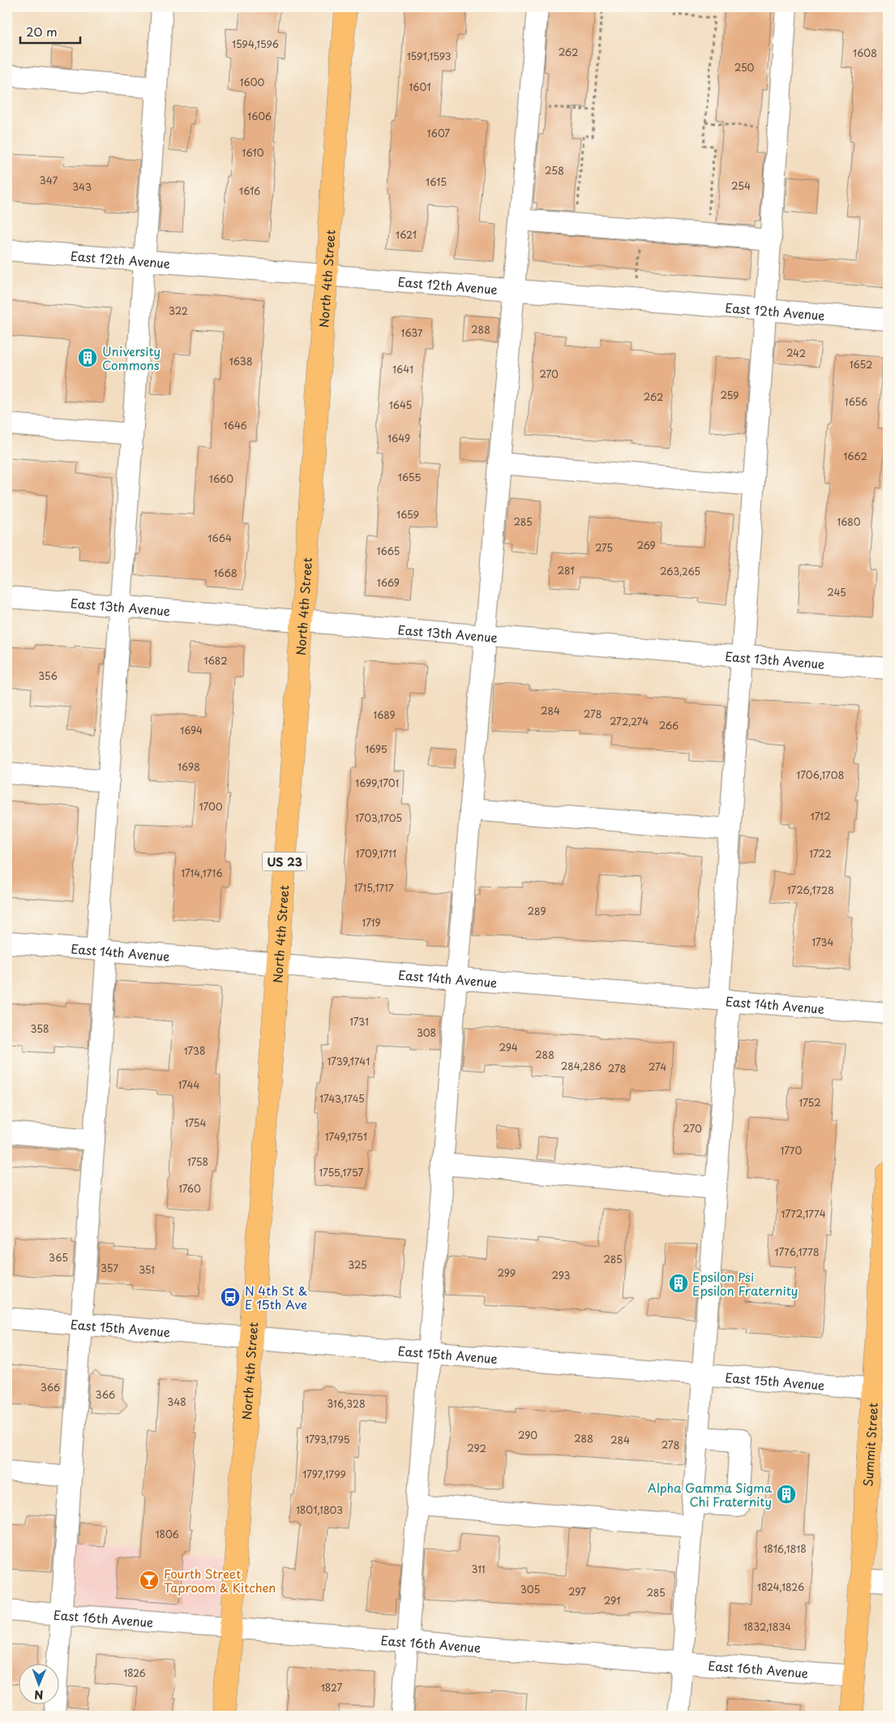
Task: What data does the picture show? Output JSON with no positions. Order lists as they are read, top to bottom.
{
  "streets": {
    "main road": ["North 4th Street", "US 23", "Summit Street"],
    "street": [
      "East 12th Avenue",
      "East 13th Avenue",
      "East 14th Avenue",
      "East 15th Avenue",
      "East 16th Avenue"
    ]
  },
  "crossings": [
    ["East 12th Avenue", "North 4th Street"],
    ["North 4th Street", "East 13th Avenue"],
    ["North 4th Street", "East 14th Avenue"],
    ["North 4th Street", "East 15th Avenue"],
    ["North 4th Street", "East 16th Avenue"],
    ["East 15th Avenue", "Summit Street"],
    ["Summit Street", "East 16th Avenue"]
  ],
  "places": {
    "building": ["University Commons", "Epsilon Psi Epsilon Fraternity", "Alpha Gamma Sigma Chi Fraternity"],
    "bus stop": ["N 4th St & E 15th Ave"],
    "bar": ["Fourth Street Taproom & Kitchen"]
  },
  "house_numbers": [
    "1594,1596",
    "262",
    "1608",
    "1591,1593",
    "250",
    "1600",
    "1601",
    "1606",
    "1607",
    "1610",
    "258",
    "347",
    "1615",
    "254",
    "343",
    "1616",
    "1621",
    "322",
    "288",
    "1637",
    "242",
    "1638",
    "1652",
    "1641",
    "270",
    "259",
    "262",
    "1656",
    "1645",
    "1646",
    "1649",
    "1662",
    "1655",
    "1660",
    "1659",
    "285",
    "1680",
    "1664",
    "269",
    "275",
    "1665",
    "281",
    "263,265",
    "1668",
    "1669",
    "245",
    "1682",
    "356",
    "284",
    "278",
    "1689",
    "272,274",
    "266",
    "1694",
    "1695",
    "1698",
    "1706,1708",
    "1699,1701",
    "1700",
    "1712",
    "1703,1705",
    "1709,1711",
    "1722",
    "1714,1716",
    "1715,1717",
    "1726,1728",
    "289",
    "1719",
    "1734",
    "1731",
    "358",
    "308",
    "294",
    "1738",
    "288",
    "1739,1741",
    "284,286",
    "274",
    "278",
    "1744",
    "1743,1745",
    "1752",
    "1754",
    "270",
    "1749,1751",
    "1770",
    "1758",
    "1755,1757",
    "1760",
    "1772,1774",
    "1776,1778",
    "365",
    "285",
    "325",
    "357",
    "351",
    "299",
    "293",
    "366",
    "366",
    "348",
    "316,328",
    "290",
    "288",
    "1793,1795",
    "284",
    "278",
    "292",
    "1797,1799",
    "1801,1803",
    "1806",
    "1816,1818",
    "311",
    "1824,1826",
    "305",
    "297",
    "285",
    "291",
    "1832,1834",
    "1826",
    "1827"
  ],
  "scale_bar": "20 m",
  "north": "bottom"
}
